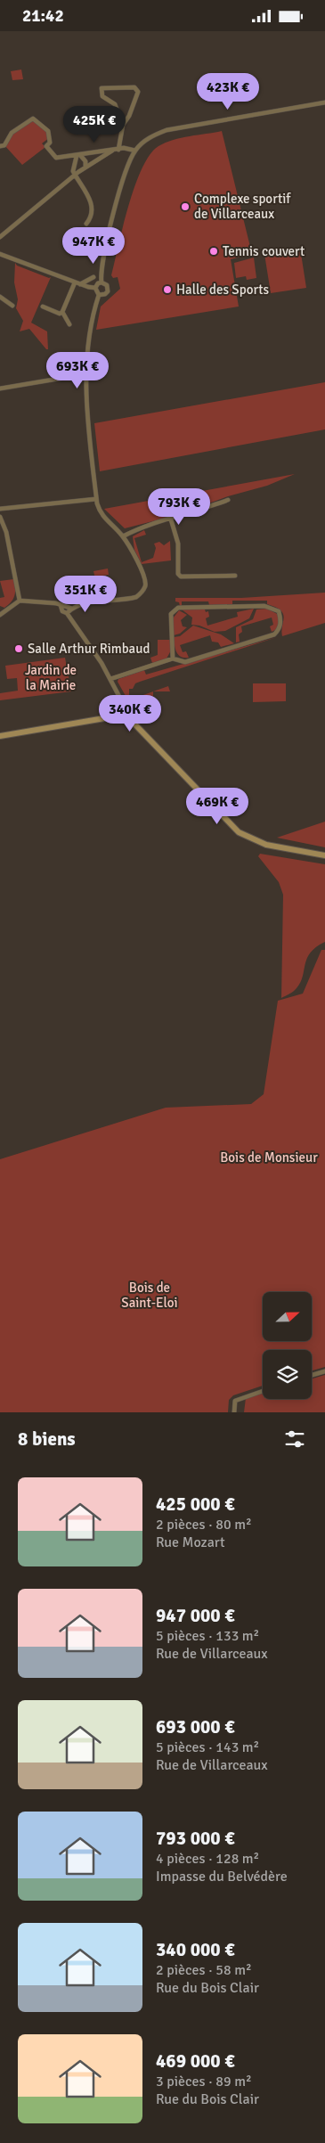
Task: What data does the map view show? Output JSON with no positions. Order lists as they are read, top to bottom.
{
  "parks": ["Jardin de la Mairie", "Bois de Monsieur", "Bois de Saint-Eloi"],
  "places": [
    "Complexe sportif de Villarceaux",
    "Tennis couvert",
    "Halle des Sports",
    "Salle Arthur Rimbaud"
  ],
  "north": "right",
  "page": {
    "status": "21:42",
    "price": [
      "423K €",
      "425K €",
      "947K €",
      "693K €",
      "793K €",
      "351K €",
      "340K €",
      "469K €"
    ],
    "heading": "8 biens",
    "list": [
      {
        "name": "425 000 €",
        "note": "2 pièces · 80 m² · Rue Mozart"
      },
      {
        "name": "947 000 €",
        "note": "5 pièces · 133 m² · Rue de Villarceaux"
      },
      {
        "name": "693 000 €",
        "note": "5 pièces · 143 m² · Rue de Villarceaux"
      },
      {
        "name": "793 000 €",
        "note": "4 pièces · 128 m² · Impasse du Belvédère"
      },
      {
        "name": "340 000 €",
        "note": "2 pièces · 58 m² · Rue du Bois Clair"
      },
      {
        "name": "469 000 €",
        "note": "3 pièces · 89 m² · Rue du Bois Clair"
      }
    ]
  }
}
